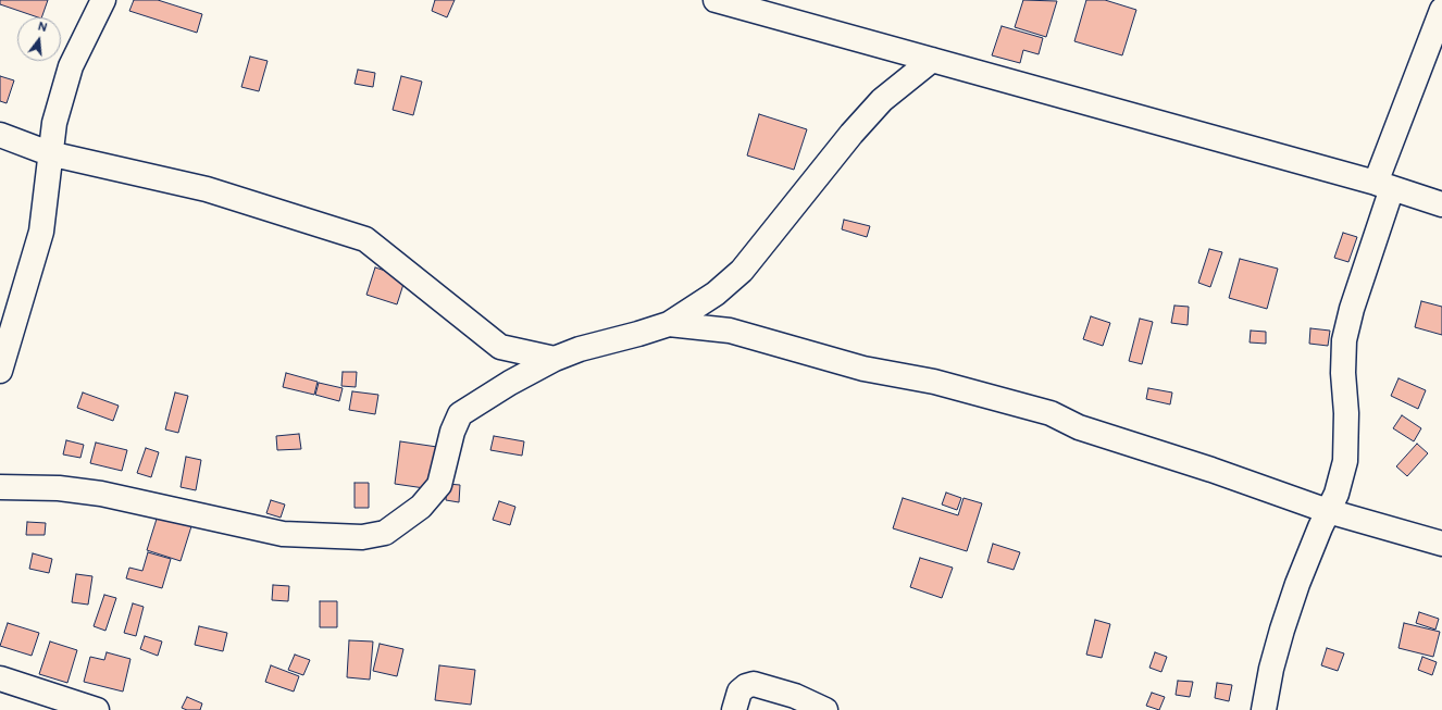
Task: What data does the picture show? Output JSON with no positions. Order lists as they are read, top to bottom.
{
  "north": "top"
}
